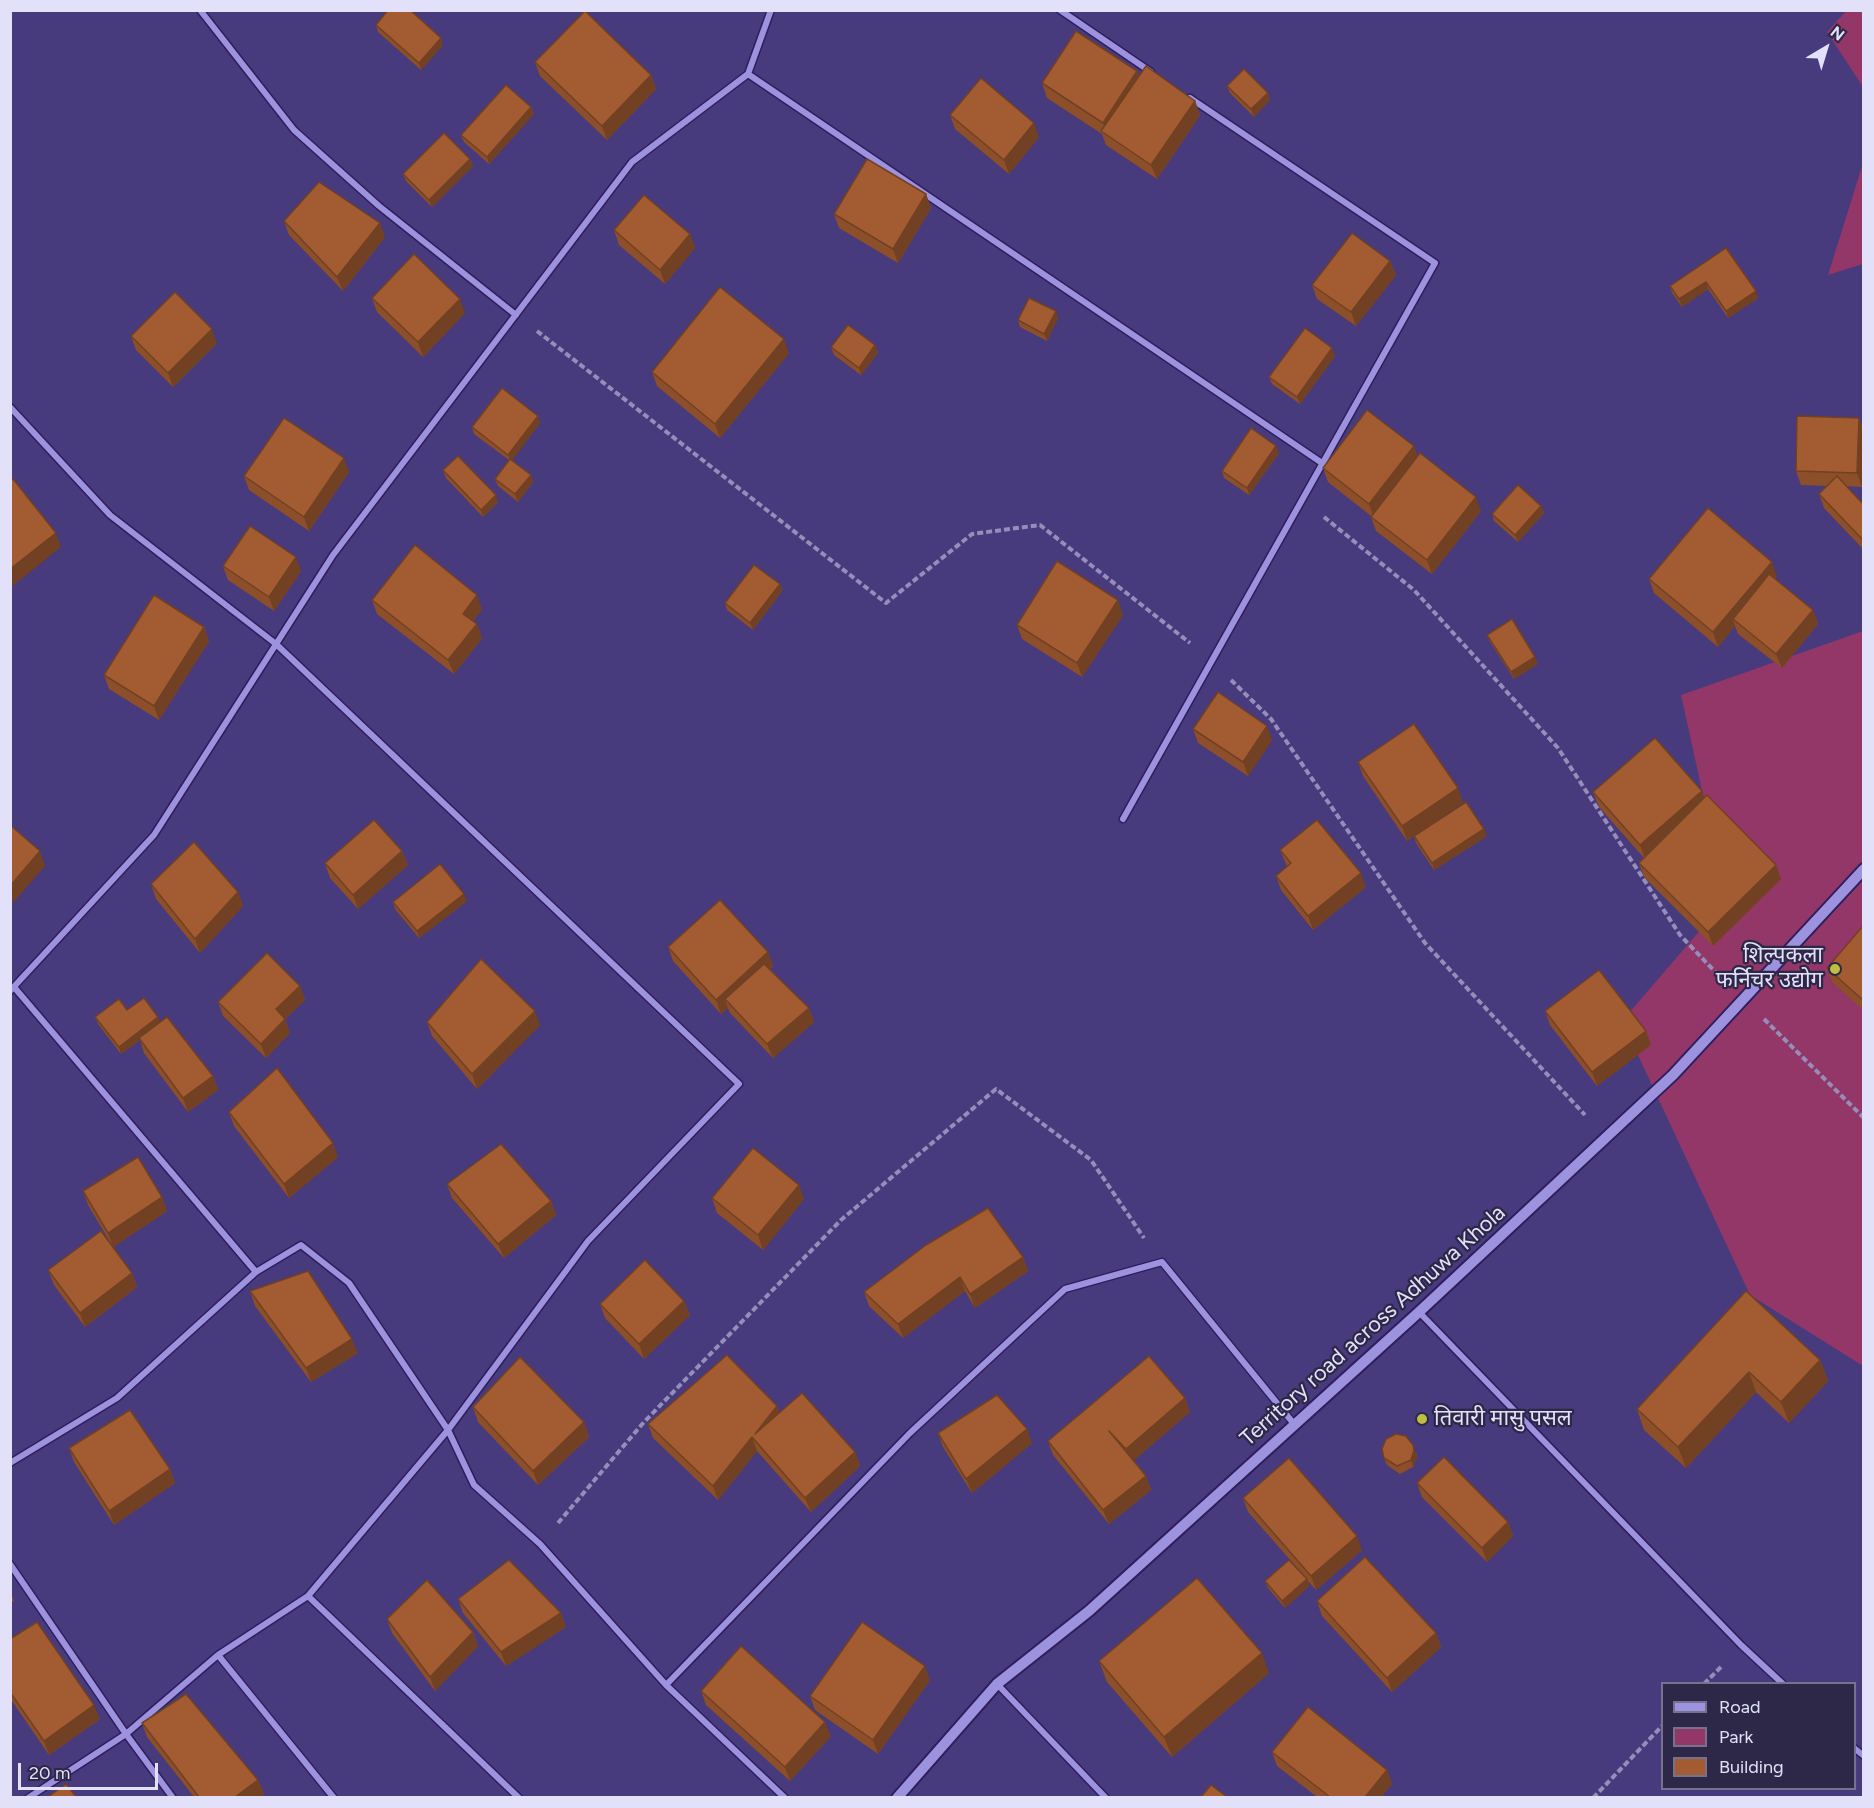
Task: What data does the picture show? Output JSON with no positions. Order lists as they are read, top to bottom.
{
  "streets": {
    "street": ["Territory road across Adhuwa Khola"]
  },
  "places": ["शिल्पकला फर्निचर उद्योग", "तिवारी मासु पसल"],
  "legend": ["Road", "Park", "Building"],
  "scale_bar": "20 m",
  "north": "top right"
}
